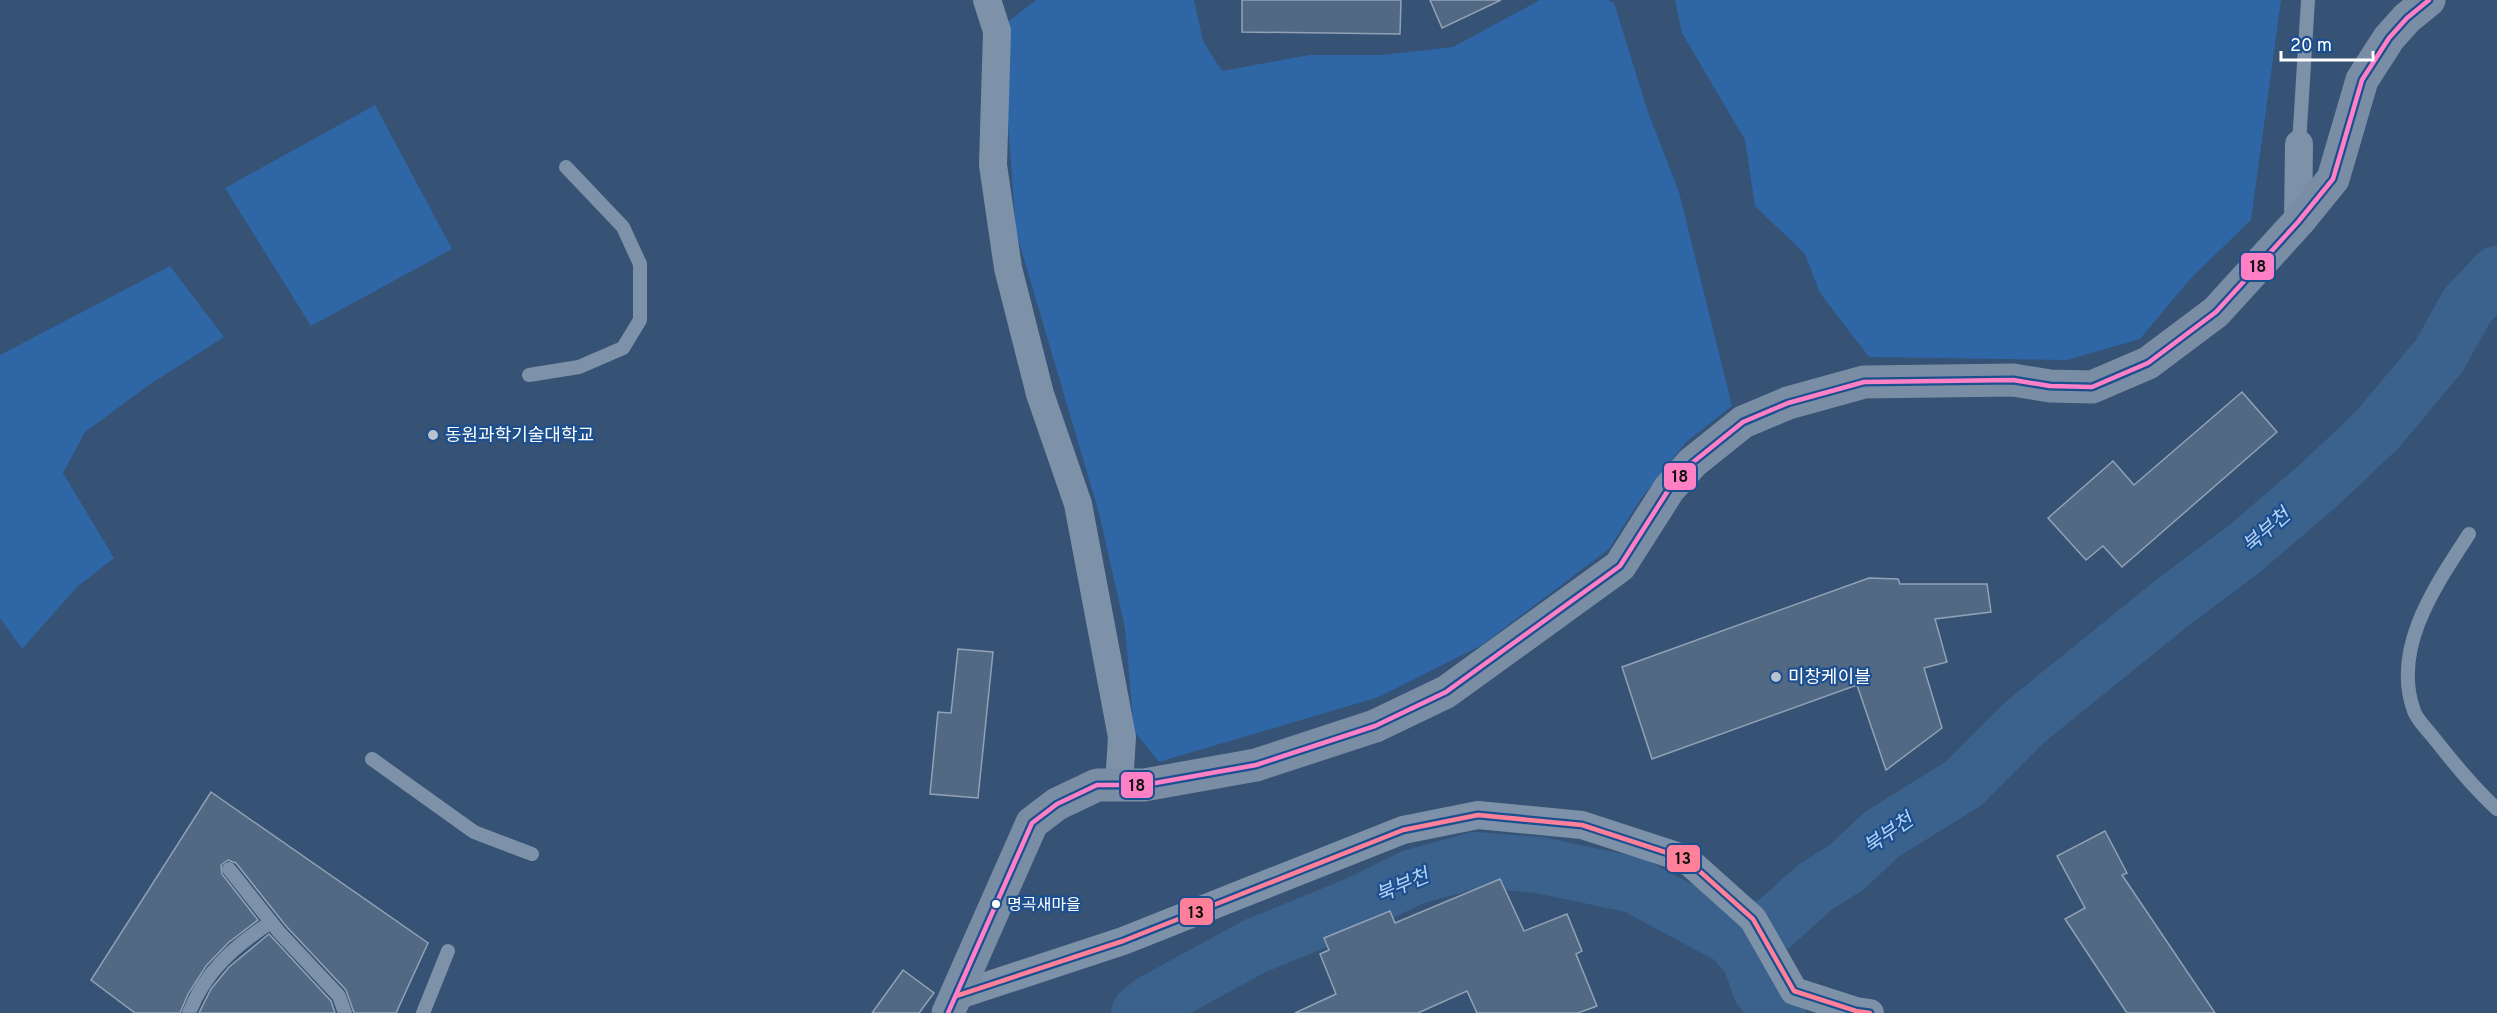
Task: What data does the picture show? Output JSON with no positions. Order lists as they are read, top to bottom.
{
  "water": ["북부천"],
  "places": ["동원과학기술대학교", "미창케이블", "명곡새마을"],
  "lines": ["transit line 18", "transit line 13"],
  "scale_bar": "20 m"
}
